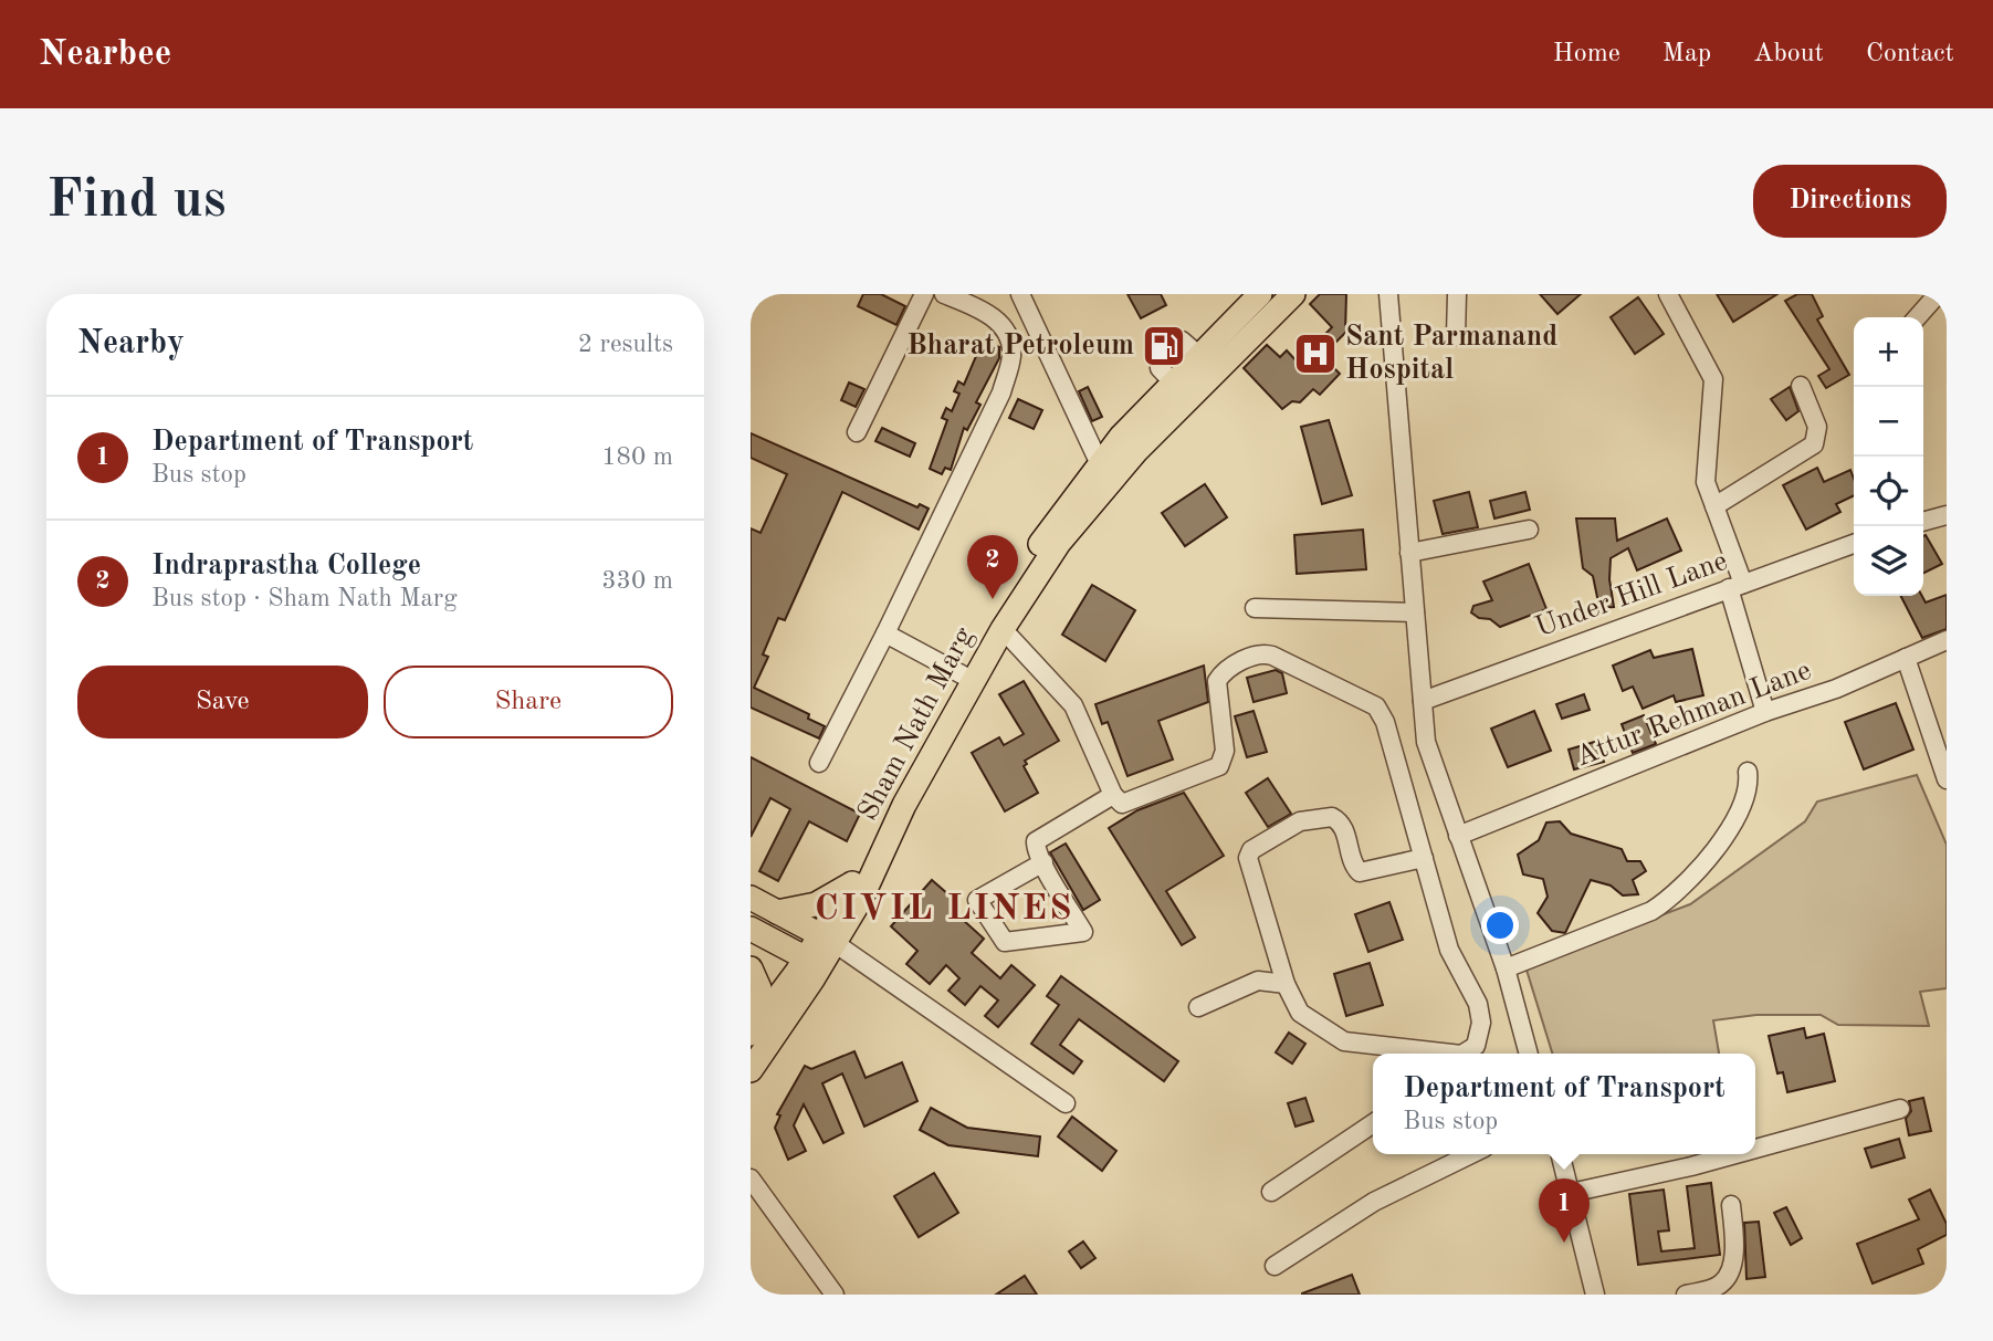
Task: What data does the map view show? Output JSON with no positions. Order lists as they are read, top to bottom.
{
  "streets": {
    "main road": ["Sham Nath Marg"],
    "street": ["Under Hill Lane", "Attur Rehman Lane"]
  },
  "districts": ["CIVIL LINES"],
  "places": {
    "fuel station": ["Bharat Petroleum"],
    "hospital": ["Sant Parmanand Hospital"]
  },
  "page": {
    "header": "Nearbee",
    "nav": [
      "Home",
      "Map",
      "About",
      "Contact"
    ],
    "buttons": [
      "Directions",
      ["Save", "Share"]
    ],
    "title": "Find us",
    "heading": ["Nearby", "2 results"],
    "map_buttons": ["+", "−"],
    "list": [
      {
        "mark": "1",
        "name": "Department of Transport",
        "note": "Bus stop",
        "value": "180 m"
      },
      {
        "mark": "2",
        "name": "Indraprastha College",
        "note": "Bus stop · Sham Nath Marg",
        "value": "330 m"
      }
    ],
    "pins": ["2", "1"],
    "popup": ["Department of Transport", "Bus stop"]
  }
}
